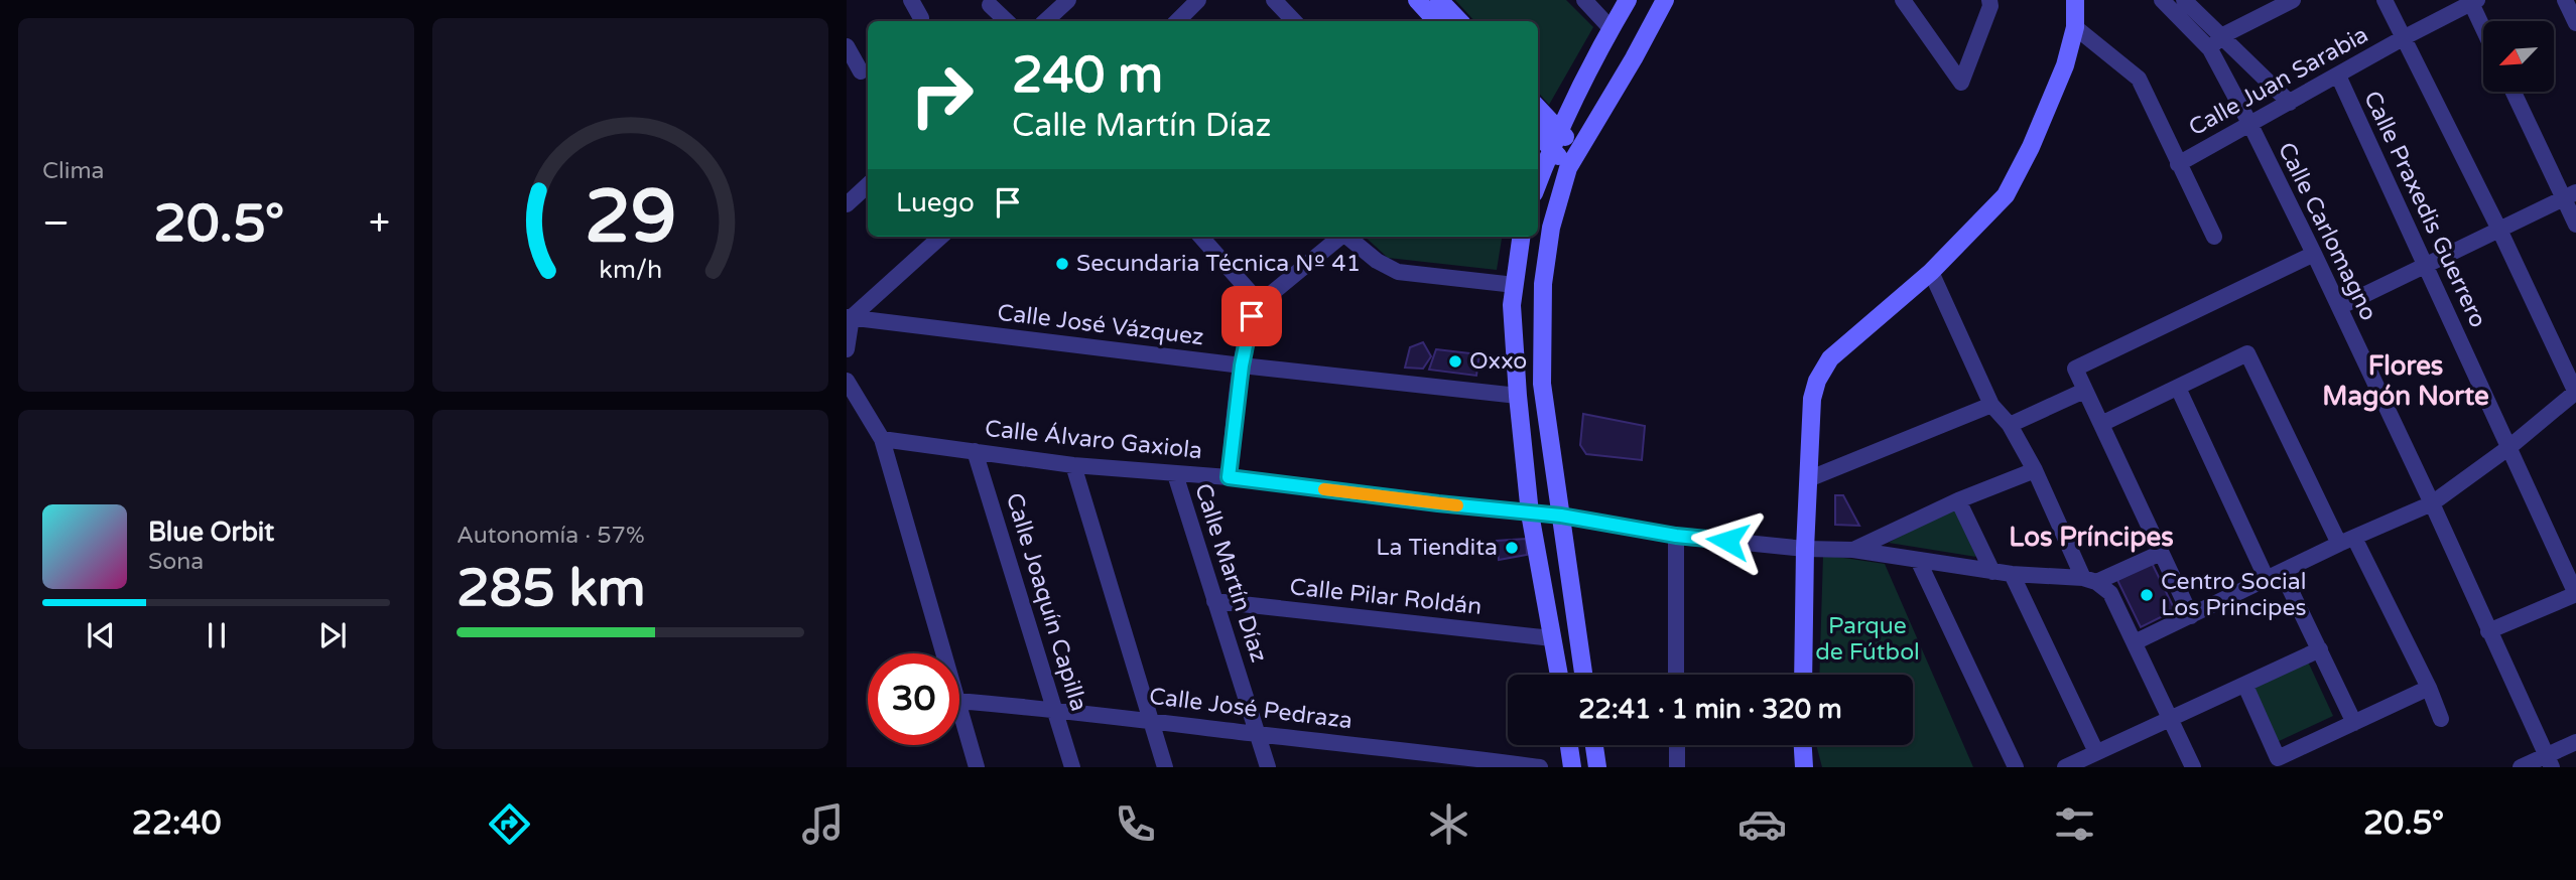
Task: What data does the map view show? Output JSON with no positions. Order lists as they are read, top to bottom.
{
  "streets": {
    "street": [
      "Calle Juan Sarabia",
      "Calle Praxedis Guerrero",
      "Calle Carlomagno",
      "Calle José Vázquez",
      "Calle Álvaro Gaxiola",
      "Calle Martín Díaz",
      "Calle Pilar Roldán",
      "Calle Joaquín Capilla",
      "Calle José Pedraza"
    ]
  },
  "crossings": [
    ["Calle Juan Sarabia", "Calle Praxedis Guerrero"],
    ["Calle Juan Sarabia", "Calle Carlomagno"],
    ["Calle José Vázquez", "Calle Martín Díaz"],
    ["Calle Álvaro Gaxiola", "Calle Martín Díaz"],
    ["Calle Álvaro Gaxiola", "Calle Joaquín Capilla"],
    ["Calle Martín Díaz", "Calle Pilar Roldán"],
    ["Calle Martín Díaz", "Calle José Pedraza"],
    ["Calle Joaquín Capilla", "Calle José Pedraza"]
  ],
  "districts": ["Flores Magón Norte", "Los Príncipes"],
  "parks": ["Parque de Fútbol"],
  "places": [
    "Secundaria Técnica Nº 41",
    "Oxxo",
    "La Tiendita",
    "Centro Social Los Principes"
  ],
  "north": "bottom left",
  "page": {
    "tile": [
      "Clima",
      ["Autonomía · 57%", "285 km"]
    ],
    "turn": ["240 m", "Calle Martín Díaz"],
    "then": "Luego",
    "heat": ["−", "20.5°", "+"],
    "song": ["Blue Orbit", "Sona"],
    "limit": "30",
    "trip": "22:41 · 1 min · 320 m",
    "tabs": ["22:40", "20.5°"],
    "gauge": ["29", "km/h"]
  }
}
